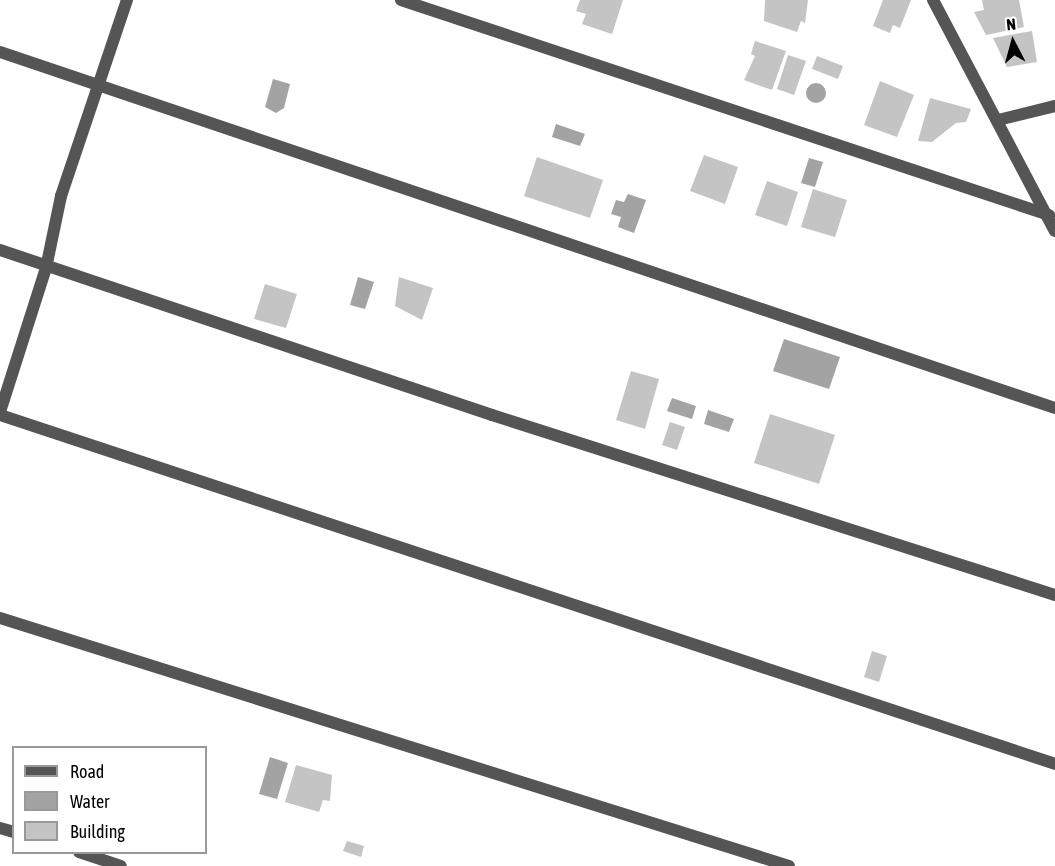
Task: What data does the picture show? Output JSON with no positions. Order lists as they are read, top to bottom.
{
  "legend": ["Road", "Water", "Building"],
  "north": "top"
}
